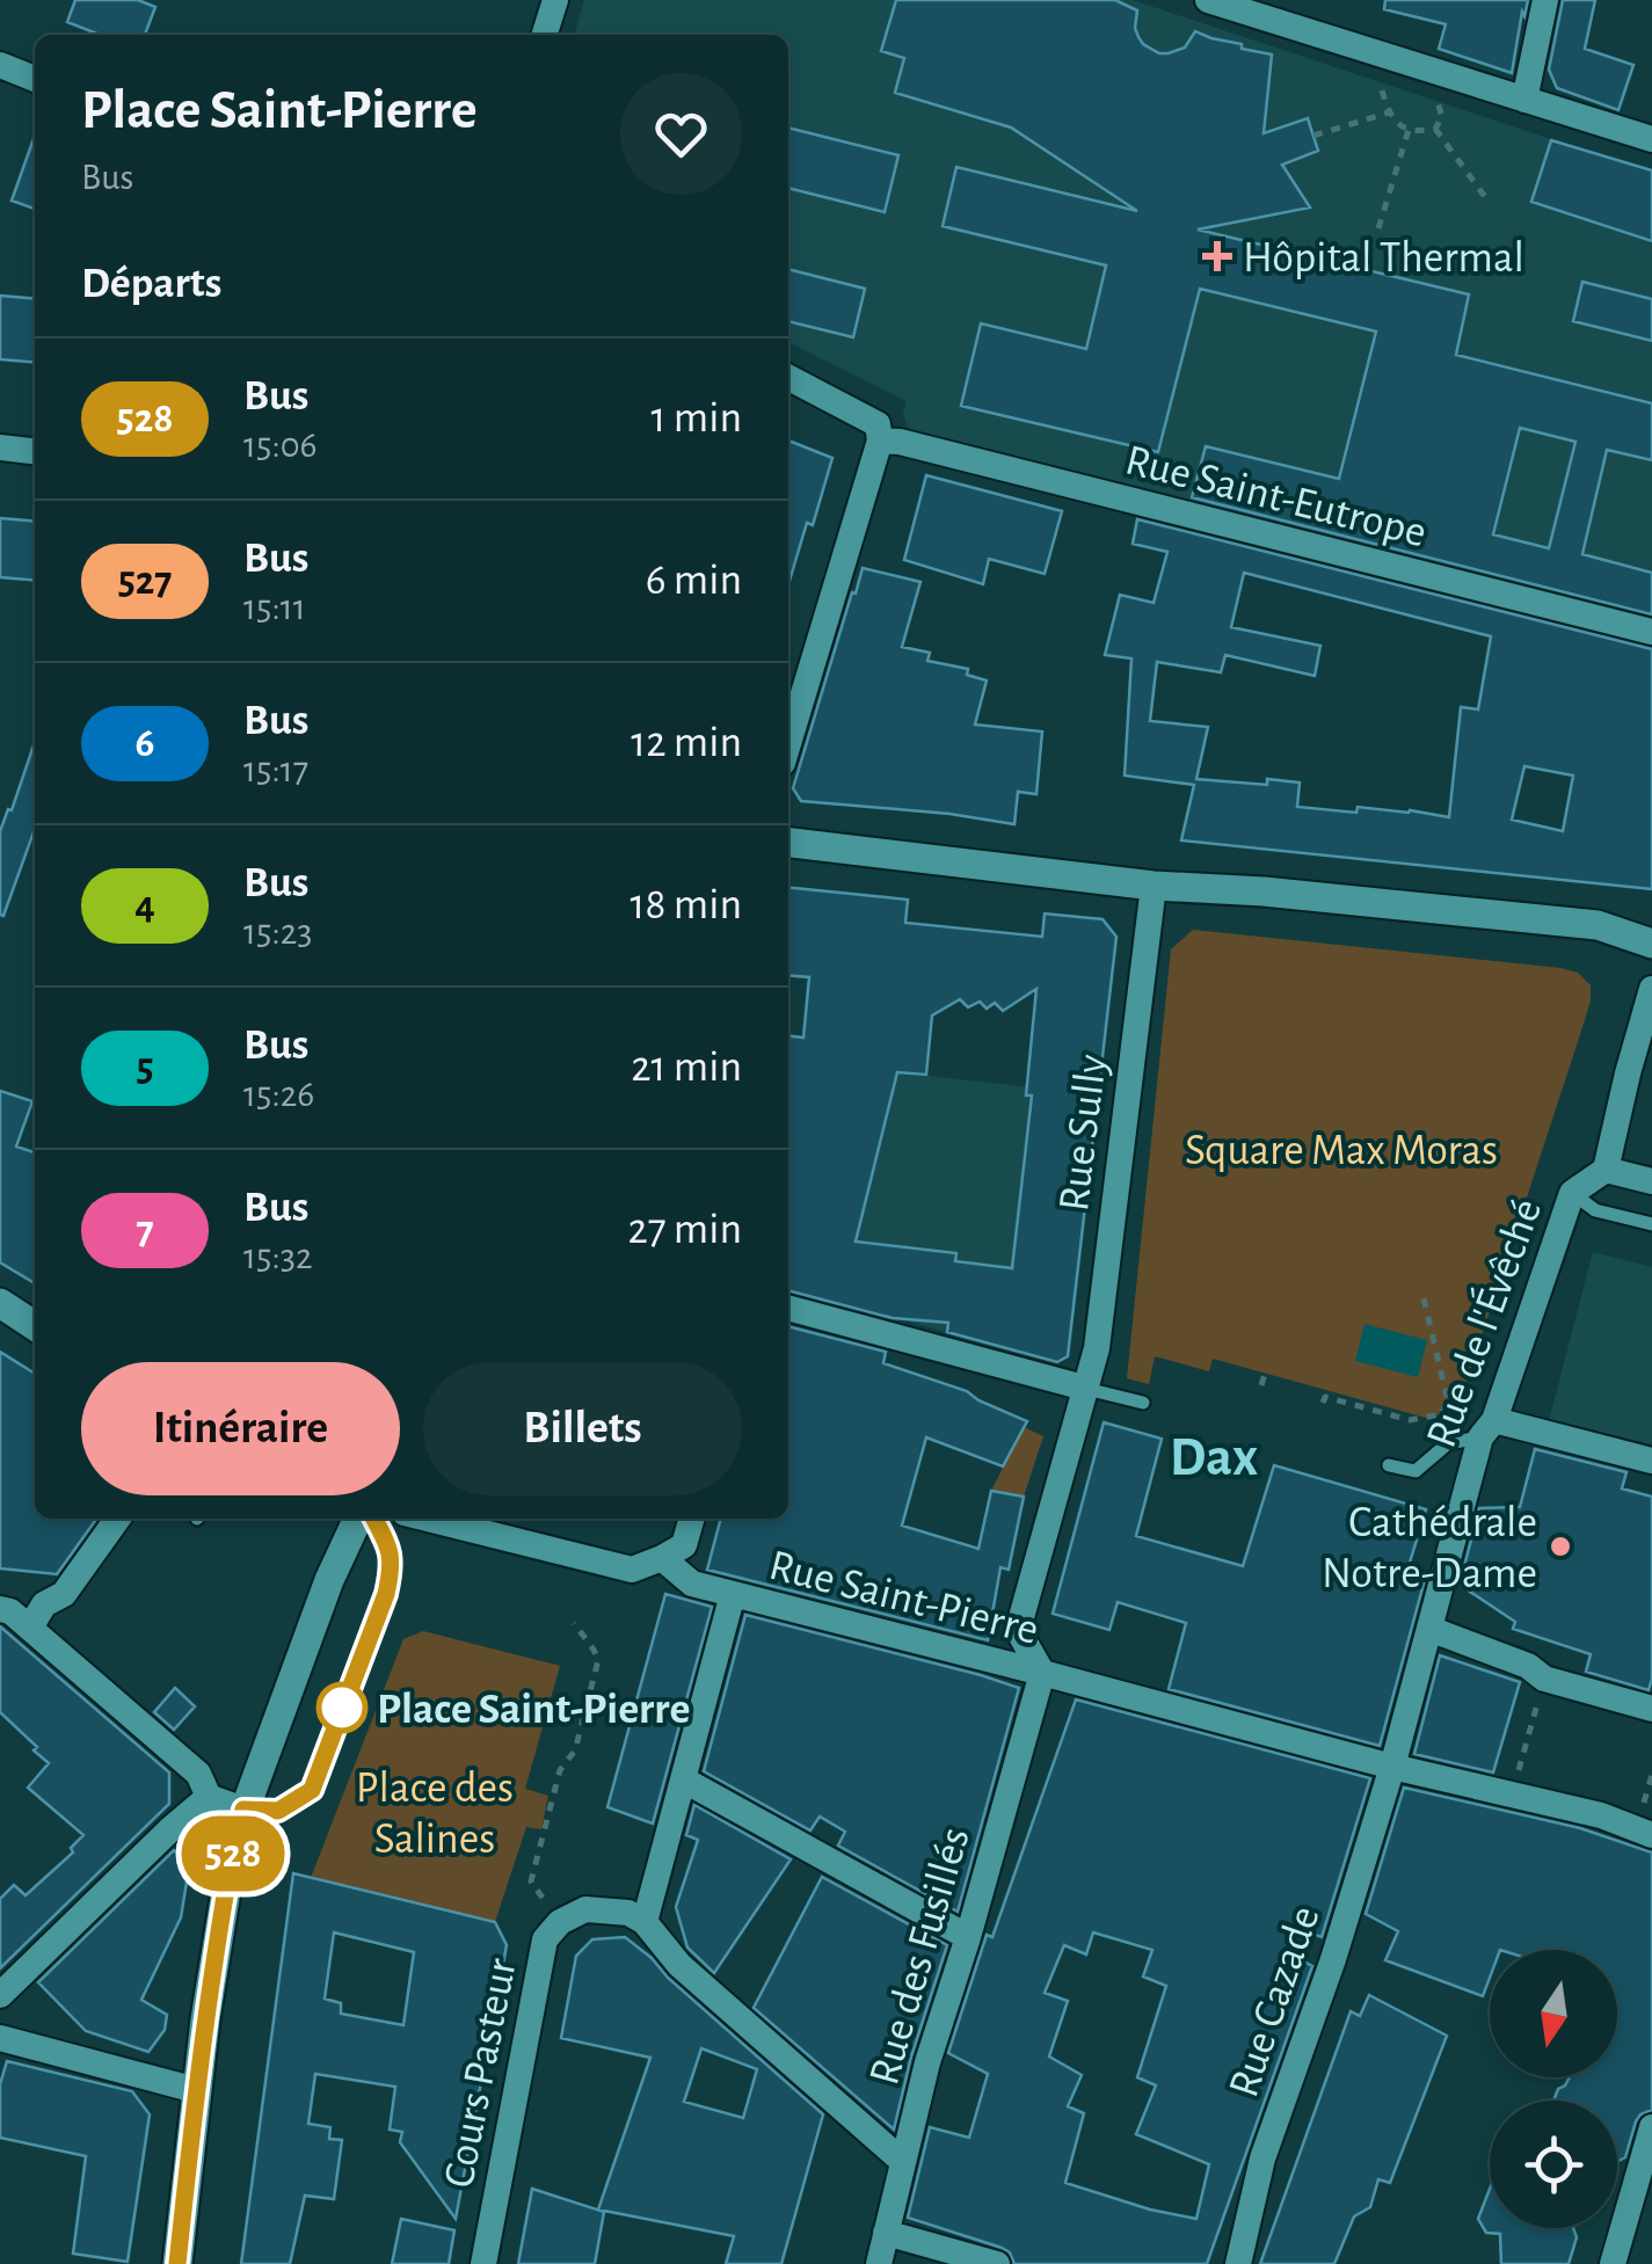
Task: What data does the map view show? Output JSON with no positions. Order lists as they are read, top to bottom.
{
  "streets": {
    "street": [
      "Rue Saint-Eutrope",
      "Rue Sully",
      "Rue de l'Évêché",
      "Rue Saint-Pierre",
      "Rue des Fusillés",
      "Rue Cazade",
      "Cours Pasteur"
    ]
  },
  "crossings": [
    ["Rue Sully", "Rue Saint-Pierre"],
    ["Rue Sully", "Rue des Fusillés"],
    ["Rue de l'Évêché", "Rue Saint-Pierre"],
    ["Rue de l'Évêché", "Rue Cazade"],
    ["Rue Saint-Pierre", "Rue des Fusillés"],
    ["Rue Saint-Pierre", "Rue Cazade"]
  ],
  "districts": ["Dax"],
  "parks": ["Square Max Moras", "Place des Salines"],
  "places": {
    "health": ["Hôpital Thermal"],
    "other": ["Cathédrale Notre-Dame", "Place Saint-Pierre"]
  },
  "lines": ["bus line 528"],
  "north": "bottom",
  "page": {
    "on_map": "528",
    "heading": [
      ["Place Saint-Pierre", "Bus"],
      "Départs"
    ],
    "list": [
      {
        "mark": "528",
        "name": "Bus",
        "note": "15:06",
        "value": "1 min"
      },
      {
        "mark": "527",
        "name": "Bus",
        "note": "15:11",
        "value": "6 min"
      },
      {
        "mark": "6",
        "name": "Bus",
        "note": "15:17",
        "value": "12 min"
      },
      {
        "mark": "4",
        "name": "Bus",
        "note": "15:23",
        "value": "18 min"
      },
      {
        "mark": "5",
        "name": "Bus",
        "note": "15:26",
        "value": "21 min"
      },
      {
        "mark": "7",
        "name": "Bus",
        "note": "15:32",
        "value": "27 min"
      }
    ],
    "buttons": ["Itinéraire", "Billets"]
  }
}
